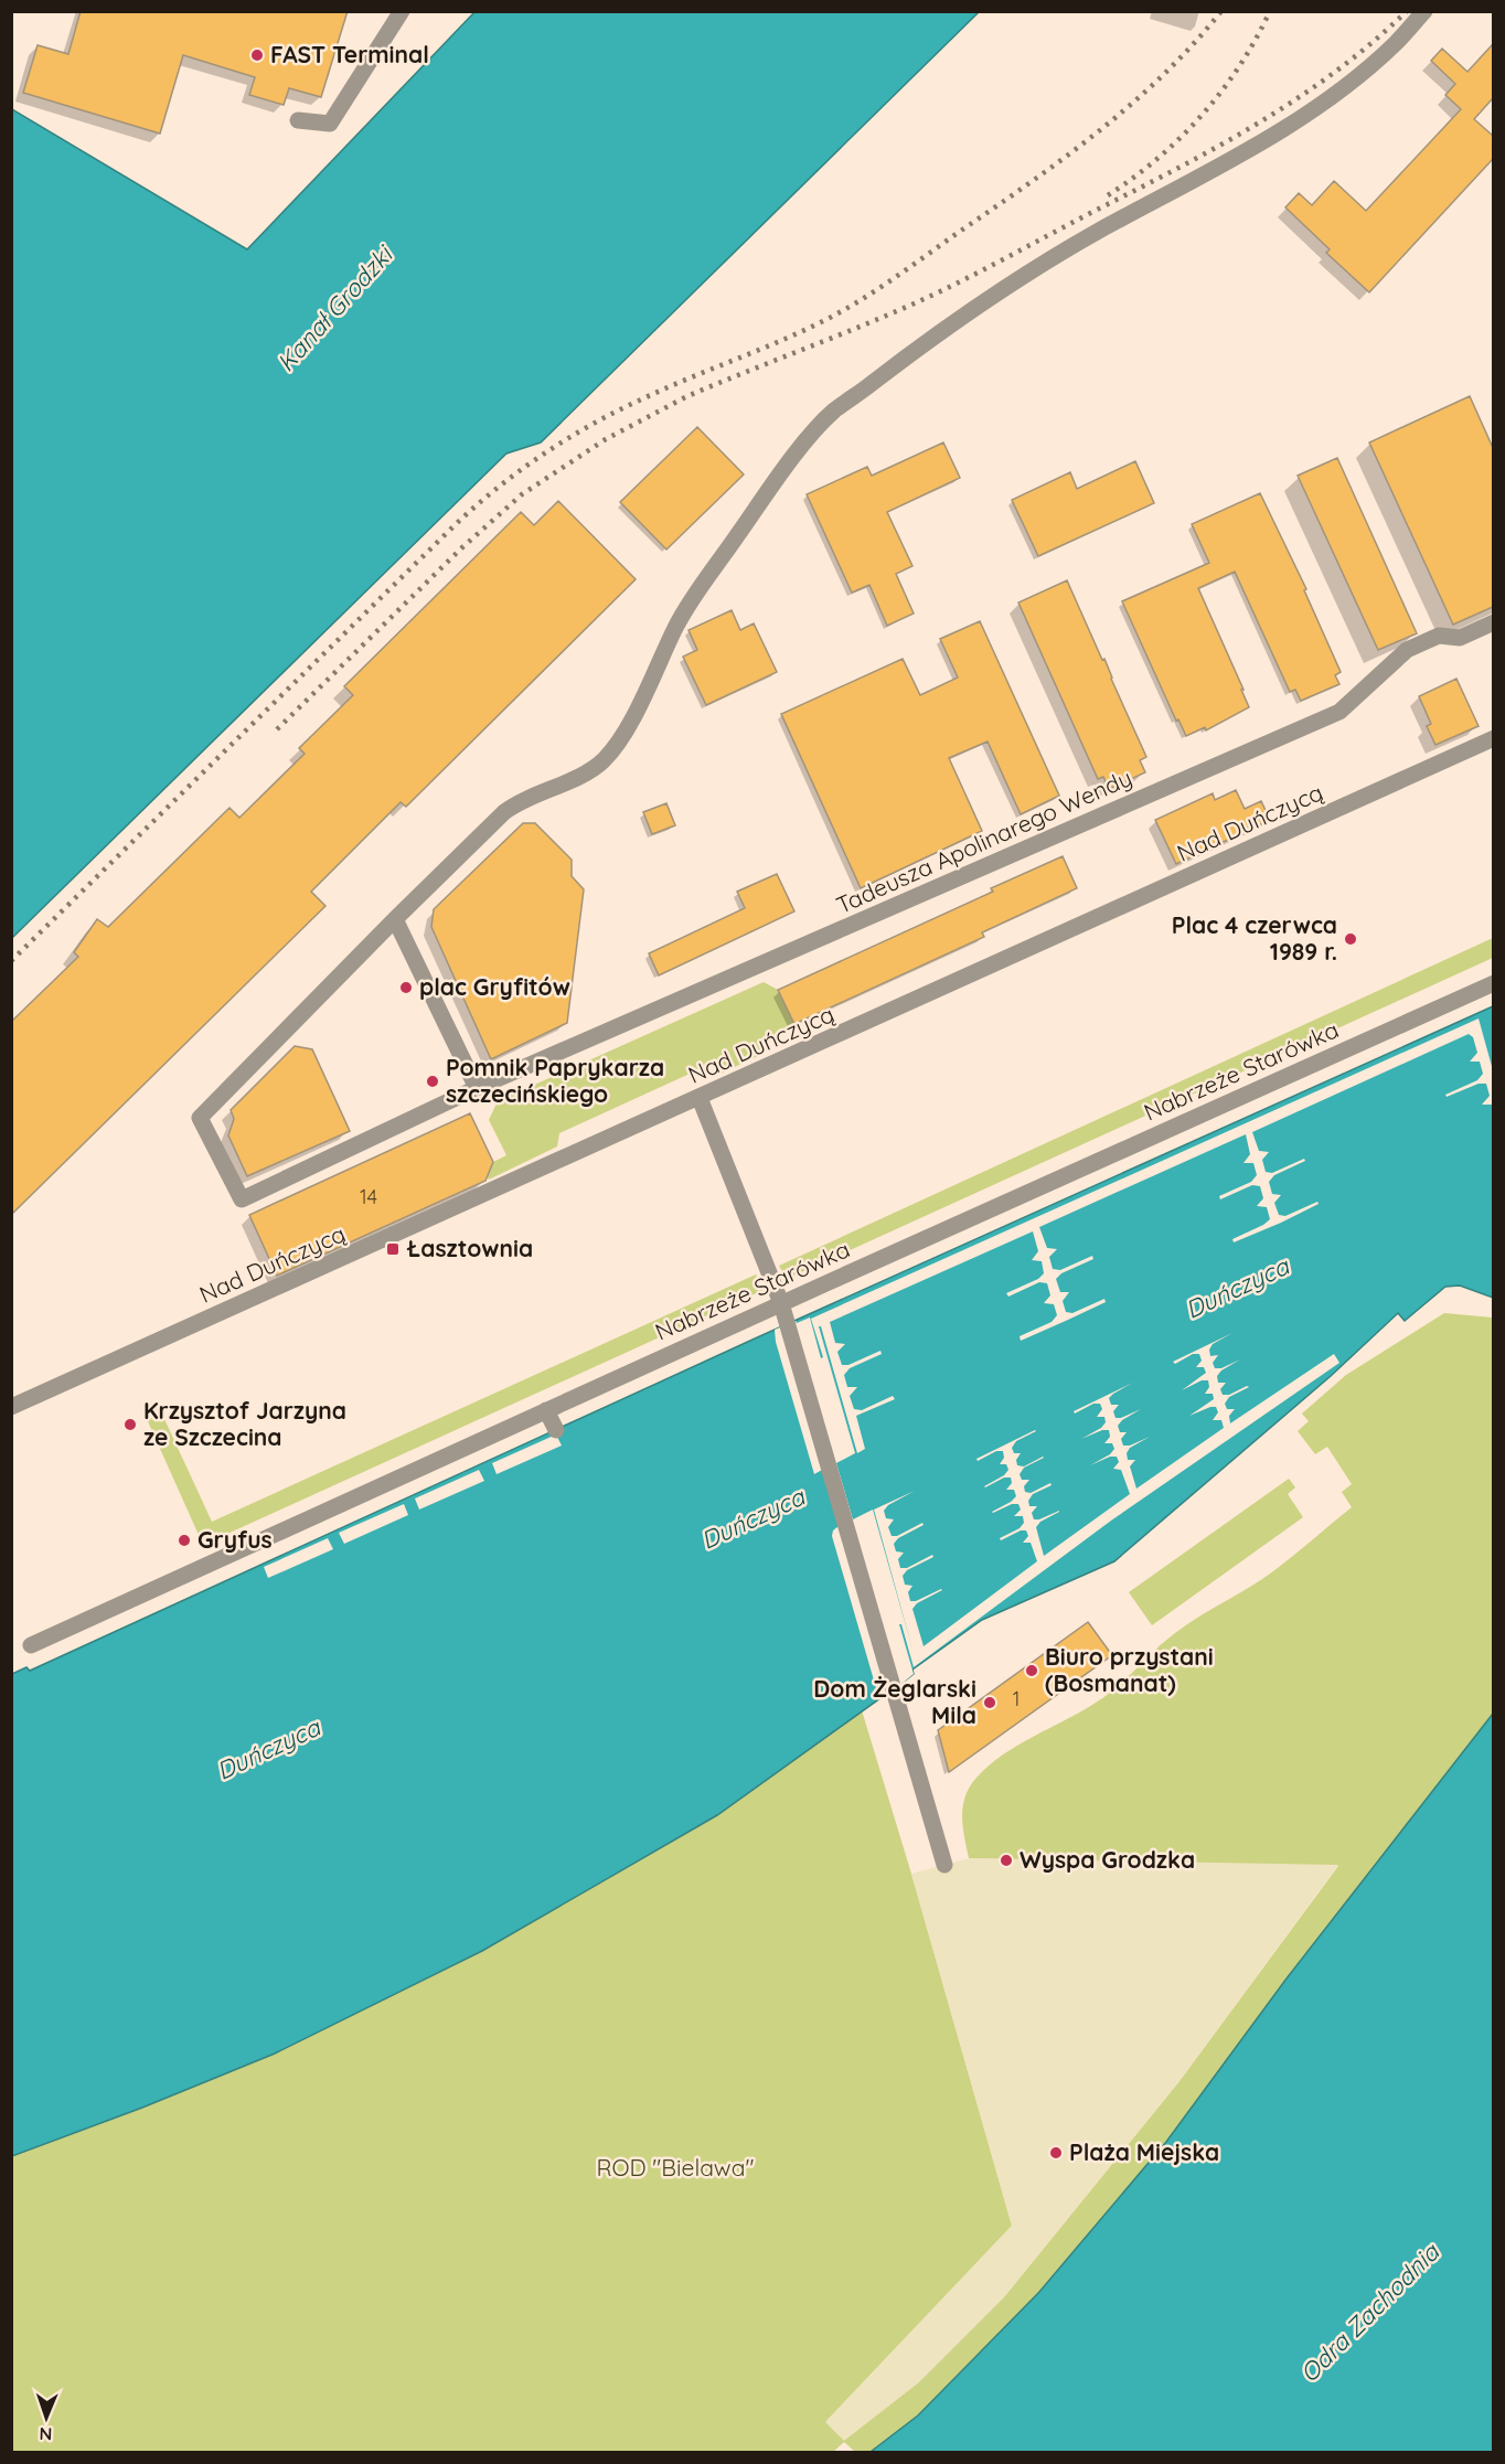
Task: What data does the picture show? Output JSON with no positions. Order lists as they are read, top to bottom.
{
  "streets": {
    "street": ["Nad Duńczycą", "Tadeusza Apolinarego Wendy", "Nabrzeże Starówka"]
  },
  "water": ["Kanał Grodzki", "Duńczyca", "Odra Zachodnia"],
  "parks": ["ROD \"Bielawa\""],
  "places": {
    "other": [
      "FAST Terminal",
      "Plac 4 czerwca 1989 r.",
      "plac Gryfitów",
      "Pomnik Paprykarza szczecińskiego",
      "Krzysztof Jarzyna ze Szczecina",
      "Gryfus",
      "Biuro przystani (Bosmanat)",
      "Dom Żeglarski Mila",
      "Wyspa Grodzka",
      "Plaża Miejska"
    ],
    "transit": ["Łasztownia"]
  },
  "house_numbers": ["14", "1"],
  "north": "bottom"
}
